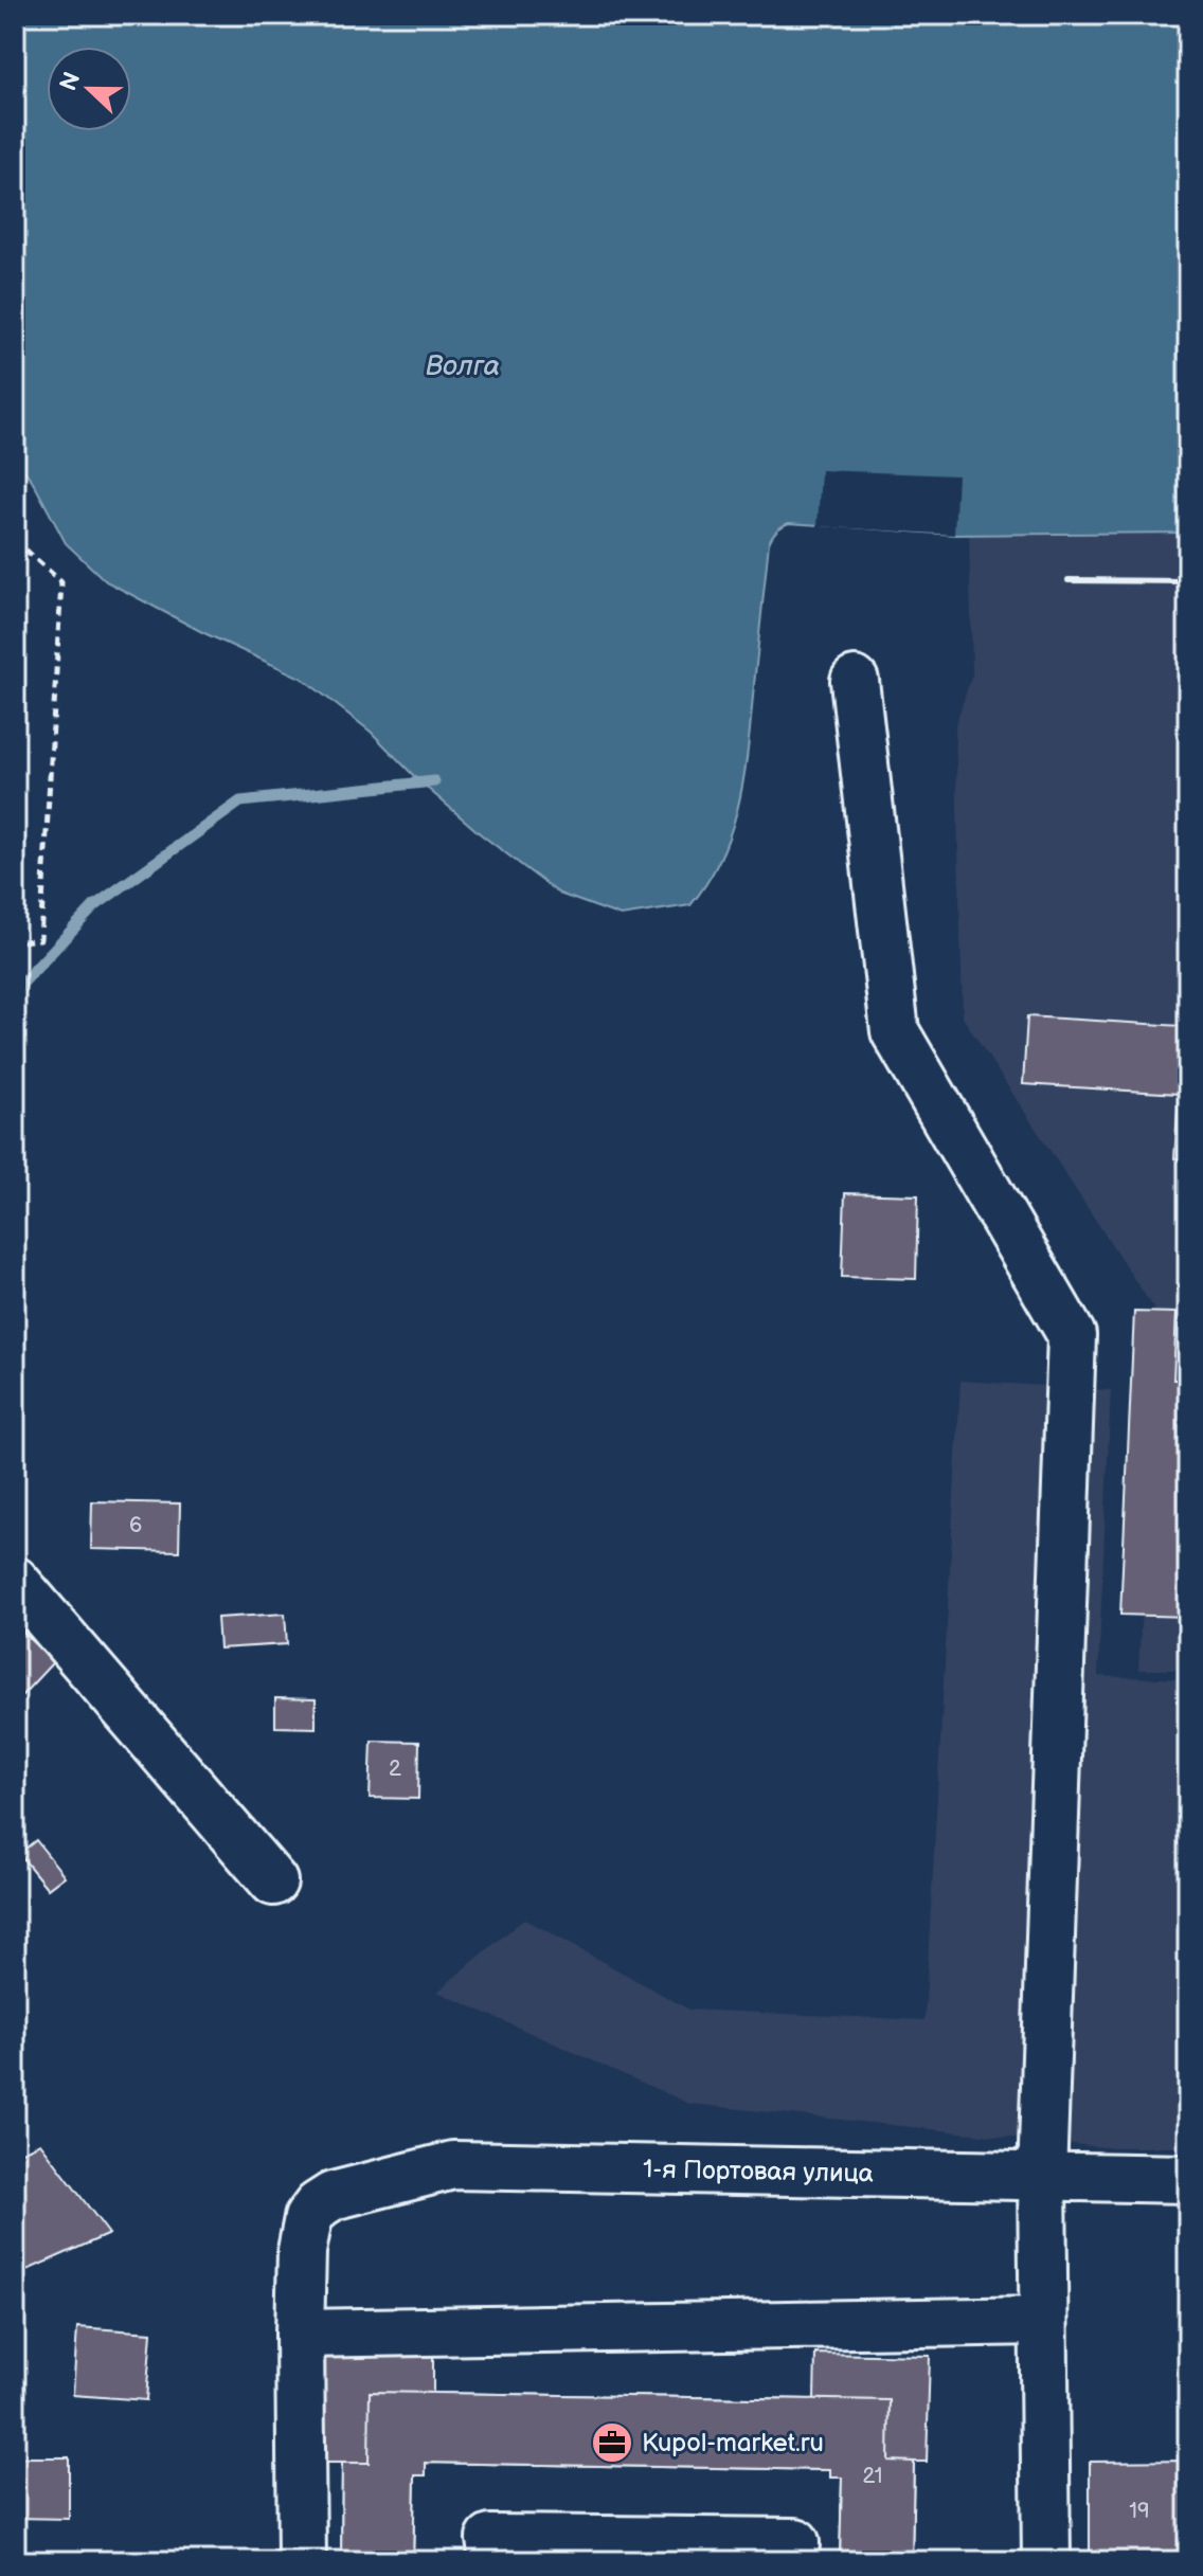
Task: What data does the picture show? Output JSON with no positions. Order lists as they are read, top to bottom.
{
  "streets": {
    "street": ["1-я Портовая улица"]
  },
  "water": ["Волга"],
  "places": {
    "office": ["Kupol-market.ru"]
  },
  "house_numbers": [
    "6",
    "2",
    "21",
    "19"
  ],
  "north": "left"
}
